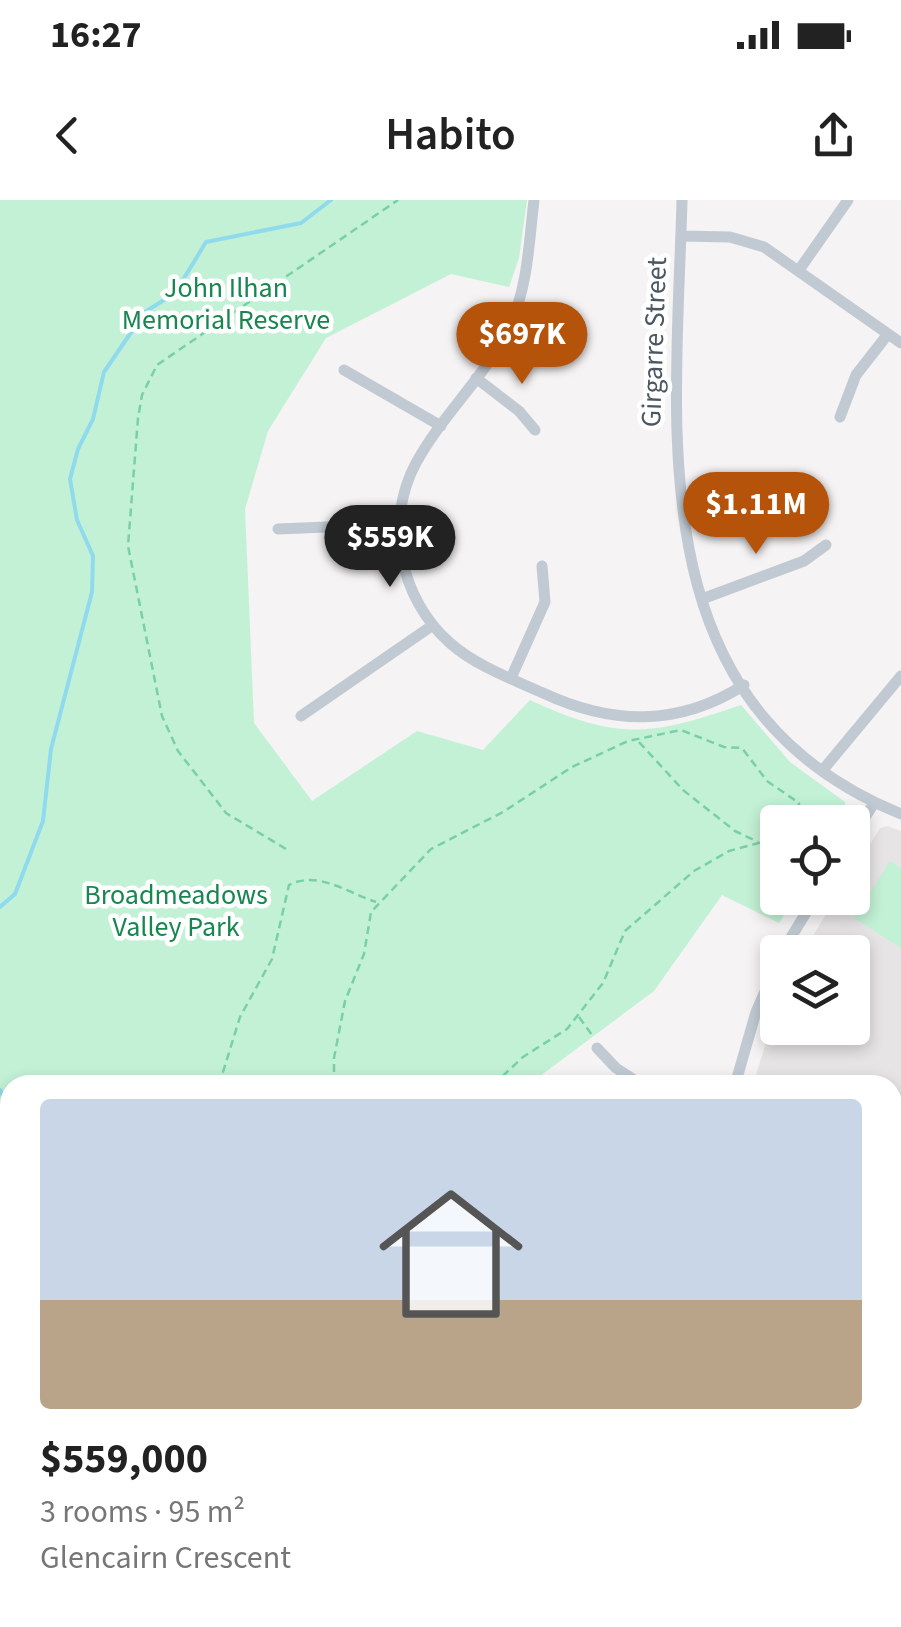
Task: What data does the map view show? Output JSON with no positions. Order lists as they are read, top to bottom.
{
  "streets": {
    "street": ["Girgarre Street"]
  },
  "parks": ["John Ilhan Memorial Reserve", "Broadmeadows Valley Park"],
  "page": {
    "status": "16:27",
    "header": "Habito",
    "price": ["$697K", "$1.11M", "$559K"],
    "list": [
      {
        "name": "$559,000",
        "note": "3 rooms · 95 m² · Glencairn Crescent"
      }
    ]
  }
}
